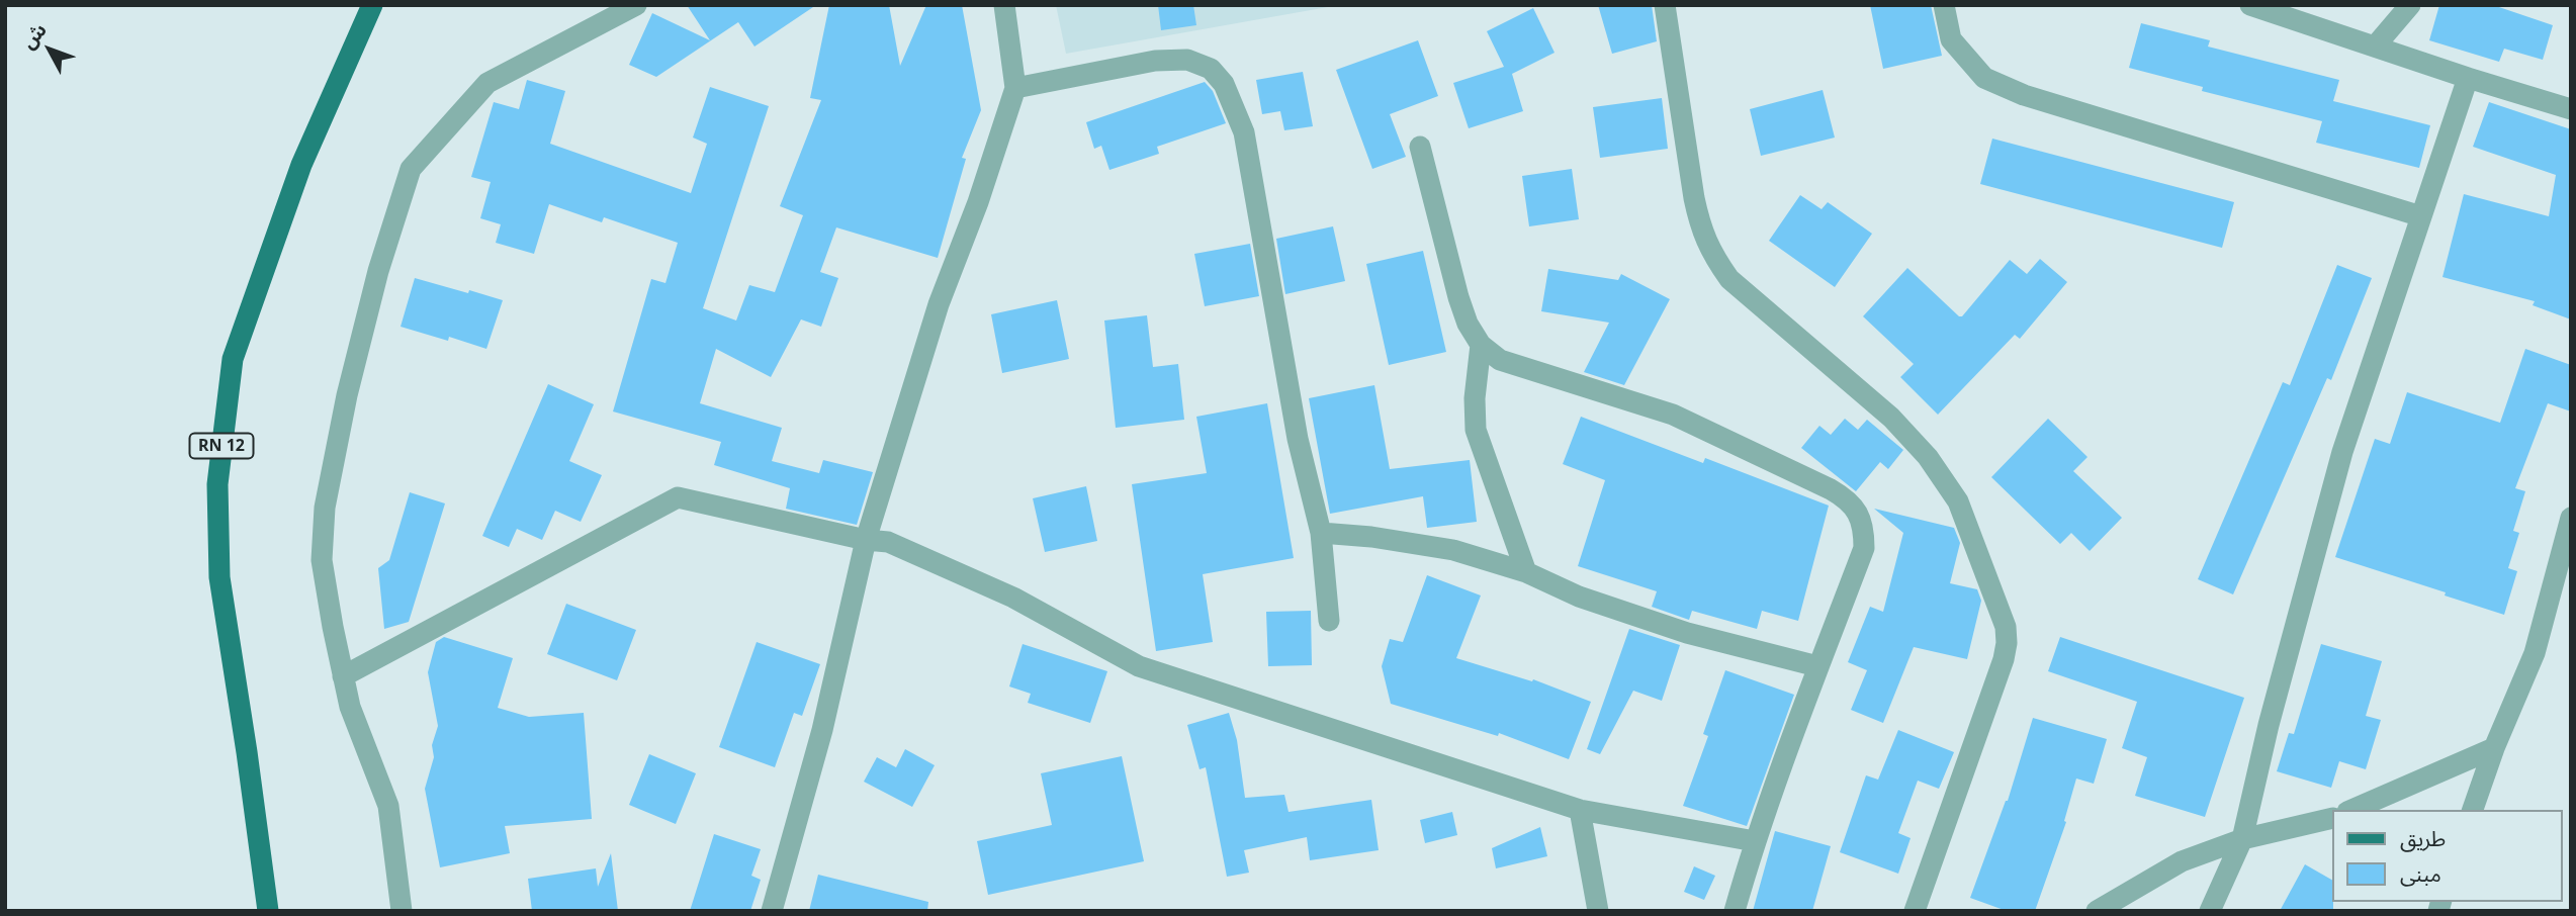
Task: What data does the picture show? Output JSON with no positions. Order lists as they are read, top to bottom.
{
  "streets": {
    "main road": ["RN 12"]
  },
  "legend": ["طريق", "مبنى"],
  "north": "top left"
}
